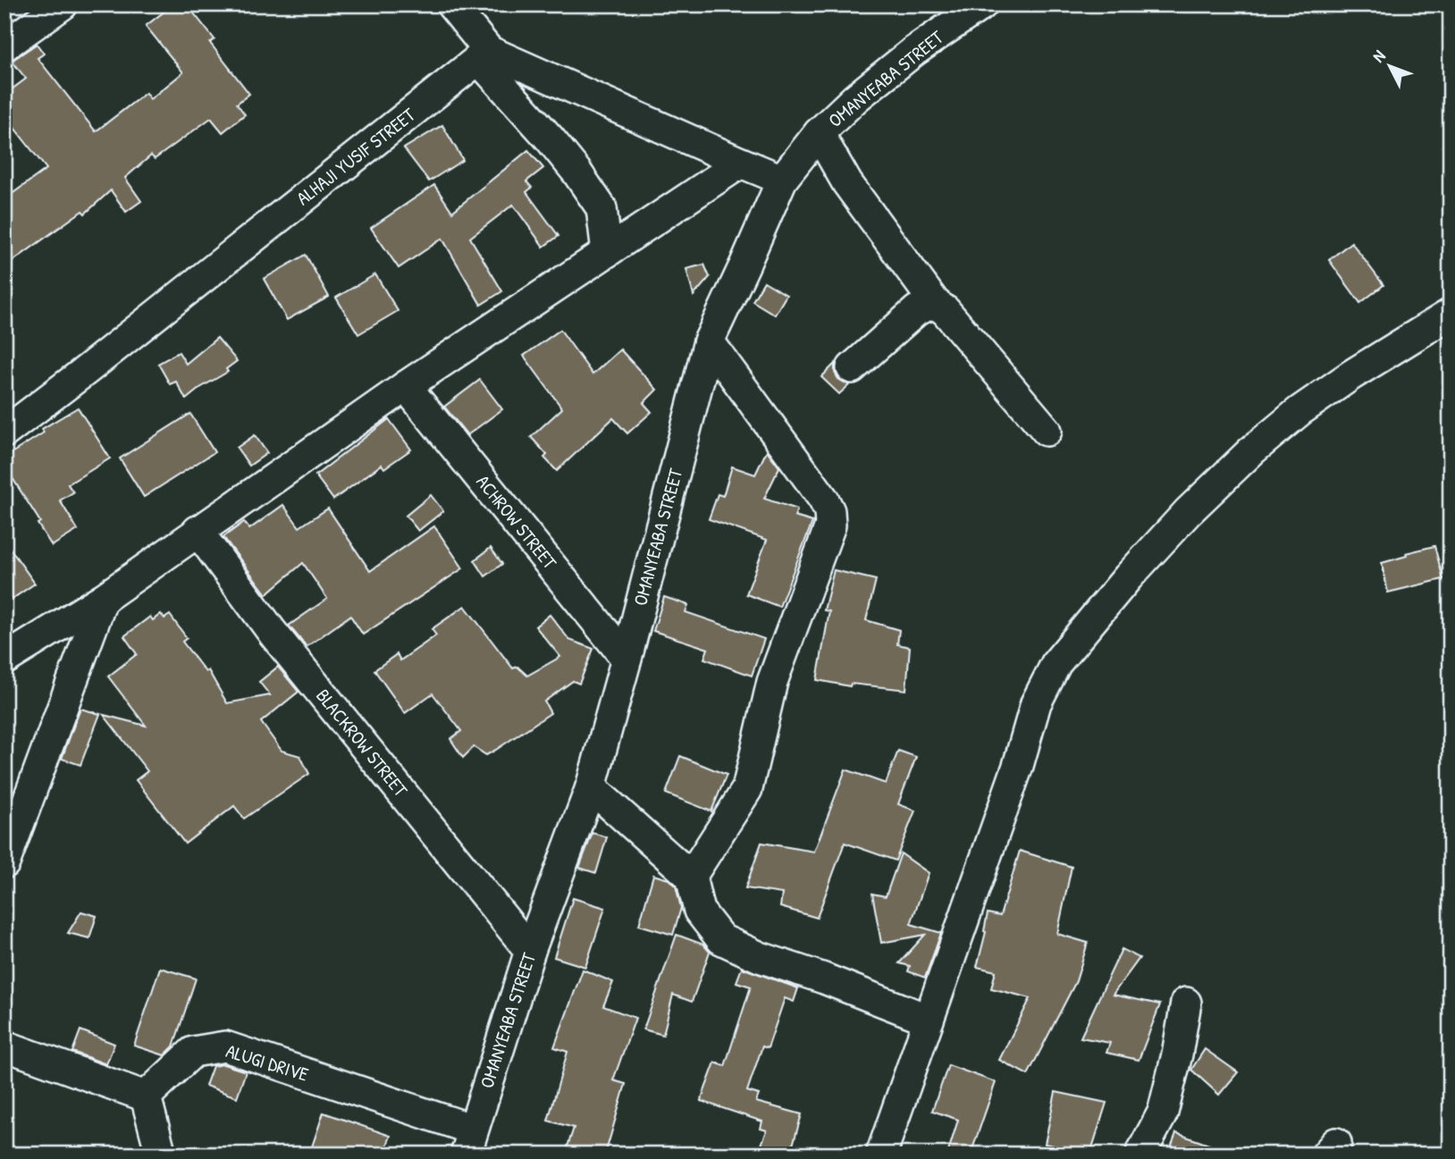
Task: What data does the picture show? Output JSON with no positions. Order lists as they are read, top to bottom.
{
  "streets": {
    "street": [
      "OMANYEABA STREET",
      "ALHAJI YUSIF STREET",
      "ACHROW STREET",
      "BLACKROW STREET",
      "ALUGI DRIVE"
    ]
  },
  "crossings": [
    ["OMANYEABA STREET", "ACHROW STREET"],
    ["OMANYEABA STREET", "BLACKROW STREET"],
    ["OMANYEABA STREET", "ALUGI DRIVE"]
  ],
  "north": "top left"
}
